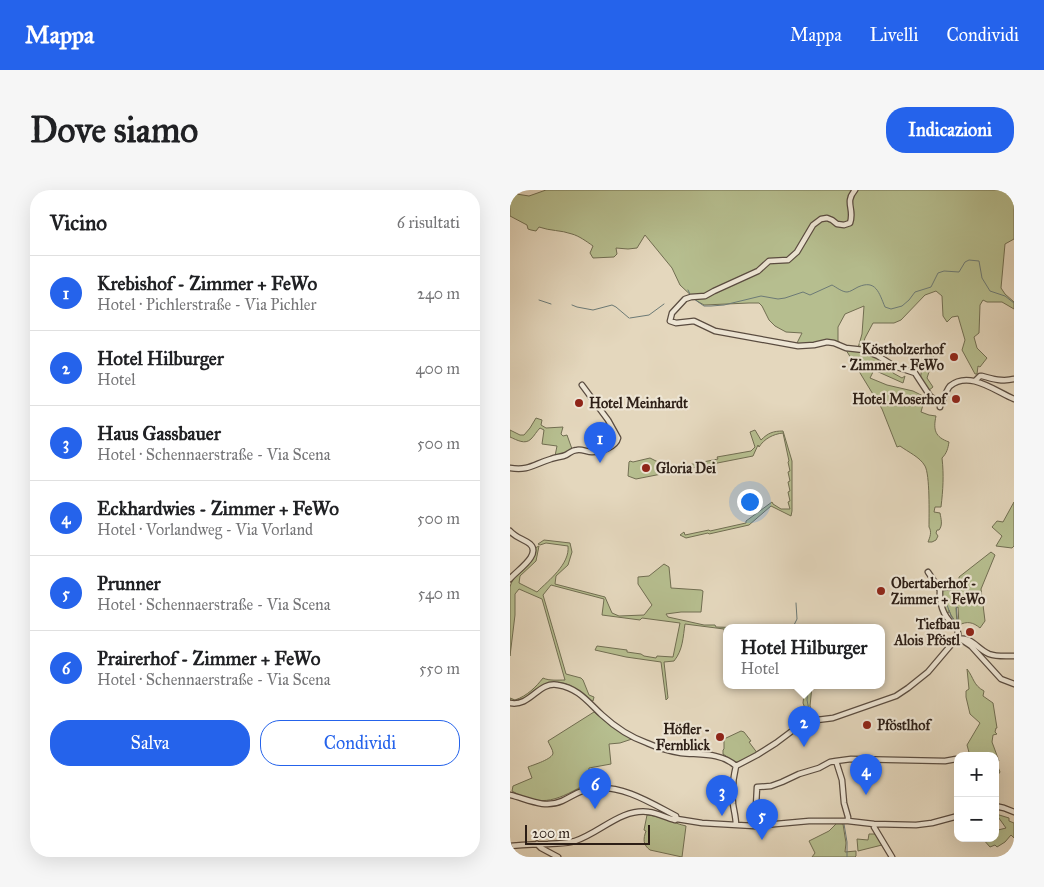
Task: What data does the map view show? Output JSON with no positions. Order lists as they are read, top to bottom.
{
  "places": [
    "Köstholzerhof - Zimmer + FeWo",
    "Hotel Moserhof",
    "Hotel Meinhardt",
    "Gloria Dei",
    "Obertaberhof - Zimmer + FeWo",
    "Tiefbau Alois Pföstl",
    "Pföstlhof",
    "Höfler - Fernblick"
  ],
  "scale_bar": "200 m",
  "page": {
    "header": "Mappa",
    "nav": ["Mappa", "Livelli", "Condividi"],
    "buttons": [
      "Indicazioni",
      ["Salva", "Condividi"]
    ],
    "title": "Dove siamo",
    "heading": ["Vicino", "6 risultati"],
    "list": [
      {
        "mark": "1",
        "name": "Krebishof - Zimmer + FeWo",
        "note": "Hotel · Pichlerstraße - Via Pichler",
        "value": "240 m"
      },
      {
        "mark": "2",
        "name": "Hotel Hilburger",
        "note": "Hotel",
        "value": "400 m"
      },
      {
        "mark": "3",
        "name": "Haus Gassbauer",
        "note": "Hotel · Schennaerstraße - Via Scena",
        "value": "500 m"
      },
      {
        "mark": "4",
        "name": "Eckhardwies - Zimmer + FeWo",
        "note": "Hotel · Vorlandweg - Via Vorland",
        "value": "500 m"
      },
      {
        "mark": "5",
        "name": "Prunner",
        "note": "Hotel · Schennaerstraße - Via Scena",
        "value": "540 m"
      },
      {
        "mark": "6",
        "name": "Prairerhof - Zimmer + FeWo",
        "note": "Hotel · Schennaerstraße - Via Scena",
        "value": "550 m"
      }
    ],
    "pins": [
      "1",
      "2",
      "4",
      "6",
      "3",
      "5"
    ],
    "popup": ["Hotel Hilburger", "Hotel"],
    "map_buttons": ["+", "−"],
    "scale": "200 m"
  }
}
